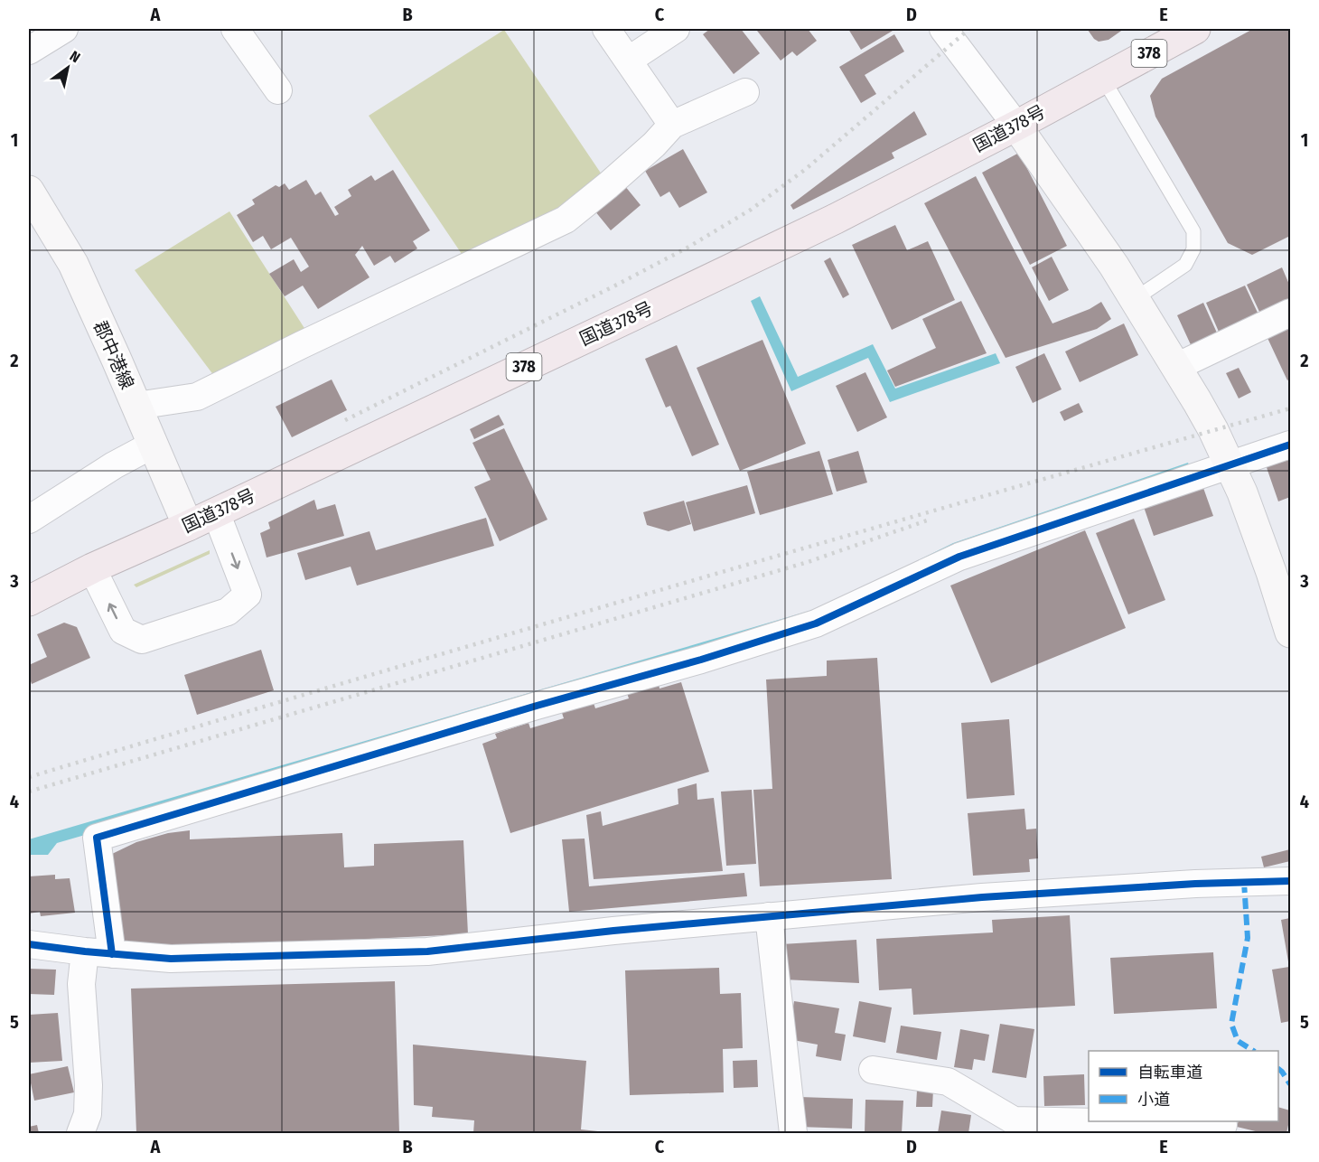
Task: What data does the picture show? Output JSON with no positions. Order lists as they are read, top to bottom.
{
  "streets": {
    "highway": ["378", "国道378号"],
    "street": ["郡中港線"]
  },
  "crossings": [
    ["国道378号", "郡中港線"]
  ],
  "legend": ["自転車道", "小道"],
  "north": "top right",
  "grid": {
    "columns": [
      "A",
      "B",
      "C",
      "D",
      "E"
    ],
    "rows": [
      "1",
      "2",
      "3",
      "4",
      "5"
    ]
  }
}
